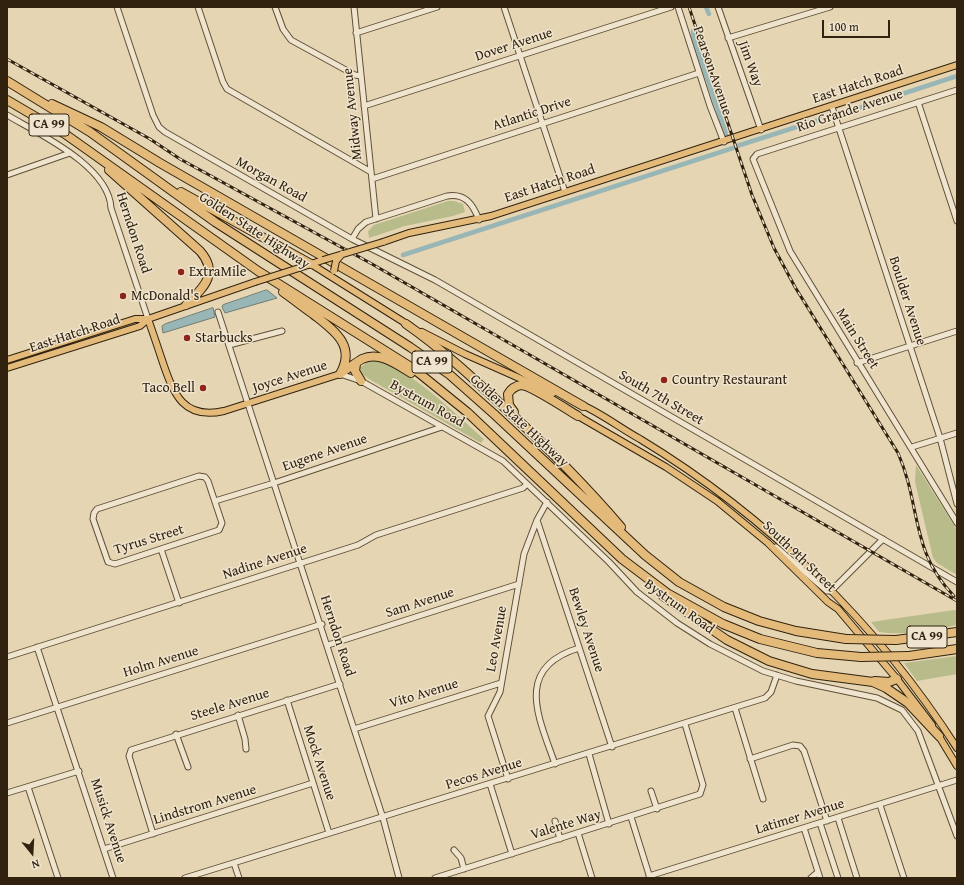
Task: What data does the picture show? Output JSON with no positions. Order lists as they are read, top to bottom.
{
  "streets": {
    "highway": ["CA 99", "Golden State Highway"],
    "main road": [
      "East Hatch Road",
      "Herndon Road",
      "Joyce Avenue",
      "South 9th Street"
    ],
    "street": [
      "Dover Avenue",
      "Jim Way",
      "Pearson Avenue",
      "Rio Grande Avenue",
      "Midway Avenue",
      "Atlantic Drive",
      "Morgan Road",
      "Boulder Avenue",
      "Main Street",
      "South 7th Street",
      "Bystrum Road",
      "Eugene Avenue",
      "Tyrus Street",
      "Nadine Avenue",
      "Sam Avenue",
      "Bewley Avenue",
      "Leo Avenue",
      "Holm Avenue",
      "Vito Avenue",
      "Steele Avenue",
      "Mock Avenue",
      "Pecos Avenue",
      "Lindstrom Avenue",
      "Latimer Avenue",
      "Musick Avenue",
      "Valente Way"
    ]
  },
  "crossings": [
    ["Dover Avenue", "Midway Avenue"],
    ["Jim Way", "East Hatch Road"],
    ["Pearson Avenue", "East Hatch Road"],
    ["Pearson Avenue", "Atlantic Drive"],
    ["East Hatch Road", "Herndon Road"],
    ["East Hatch Road", "Boulder Avenue"],
    ["East Hatch Road", "South 9th Street"],
    ["Rio Grande Avenue", "Boulder Avenue"],
    ["Rio Grande Avenue", "Main Street"],
    ["Midway Avenue", "Atlantic Drive"],
    ["Morgan Road", "South 7th Street"],
    ["Herndon Road", "Joyce Avenue"],
    ["Herndon Road", "Eugene Avenue"],
    ["Herndon Road", "Nadine Avenue"],
    ["Herndon Road", "Sam Avenue"],
    ["Herndon Road", "Holm Avenue"],
    ["Herndon Road", "Vito Avenue"],
    ["Herndon Road", "Steele Avenue"],
    ["Herndon Road", "Pecos Avenue"],
    ["Joyce Avenue", "Bystrum Road"],
    ["Bystrum Road", "Eugene Avenue"],
    ["Bystrum Road", "Nadine Avenue"],
    ["Bystrum Road", "Leo Avenue"],
    ["Bystrum Road", "Pecos Avenue"],
    ["Bystrum Road", "Latimer Avenue"],
    ["Eugene Avenue", "Tyrus Street"],
    ["Nadine Avenue", "Musick Avenue"],
    ["Sam Avenue", "Leo Avenue"],
    ["Bewley Avenue", "Leo Avenue"],
    ["Bewley Avenue", "Pecos Avenue"],
    ["Leo Avenue", "Vito Avenue"],
    ["Leo Avenue", "Pecos Avenue"],
    ["Holm Avenue", "Musick Avenue"],
    ["Steele Avenue", "Mock Avenue"],
    ["Steele Avenue", "Lindstrom Avenue"],
    ["Mock Avenue", "Pecos Avenue"],
    ["Mock Avenue", "Lindstrom Avenue"],
    ["Pecos Avenue", "Valente Way"],
    ["Lindstrom Avenue", "Musick Avenue"]
  ],
  "places": [
    "ExtraMile",
    "McDonald's",
    "Starbucks",
    "Country Restaurant",
    "Taco Bell"
  ],
  "scale_bar": "100 m",
  "north": "bottom"
}
